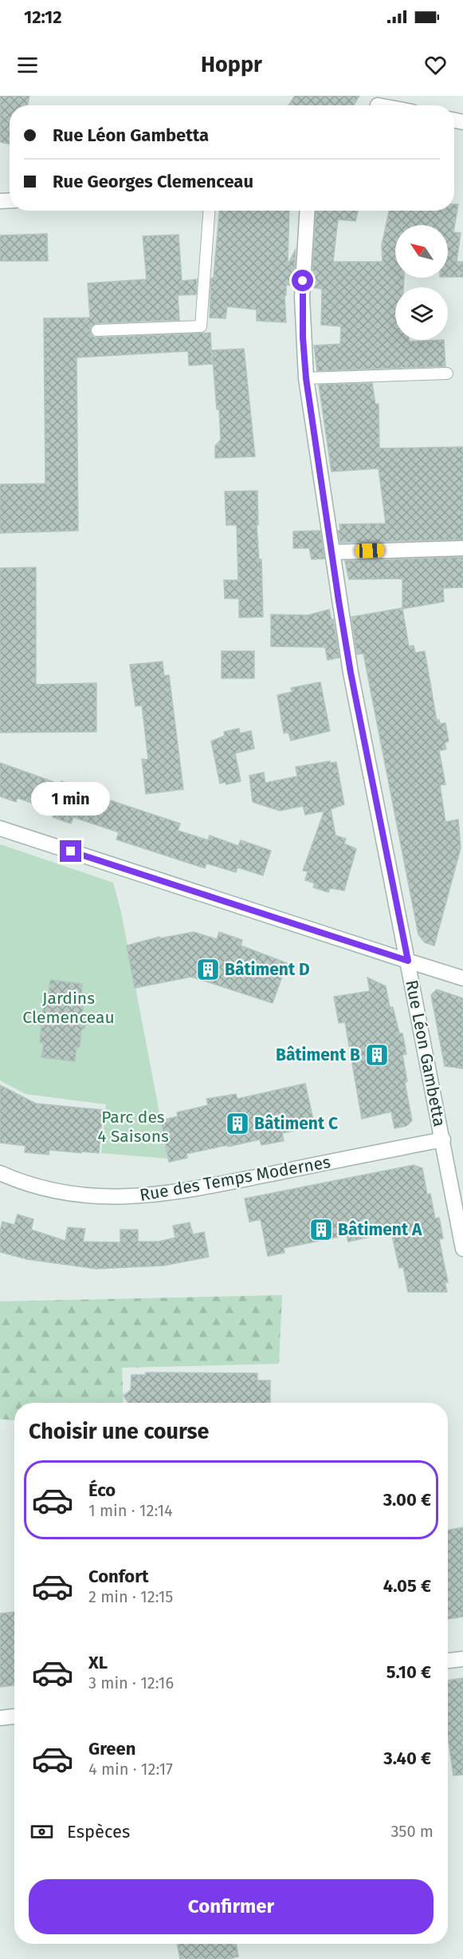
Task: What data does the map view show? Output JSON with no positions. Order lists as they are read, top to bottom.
{
  "streets": {
    "street": ["Rue Léon Gambetta", "Rue des Temps Modernes"]
  },
  "crossings": [
    ["Rue Léon Gambetta", "Rue des Temps Modernes"]
  ],
  "parks": ["Jardins Clemenceau", "Parc des 4 Saisons"],
  "places": {
    "building": [
      "Bâtiment D",
      "Bâtiment B",
      "Bâtiment C",
      "Bâtiment A"
    ]
  },
  "north": "top left",
  "page": {
    "status": "12:12",
    "header": "Hoppr",
    "banner": ["Rue Léon Gambetta", "Rue Georges Clemenceau"],
    "bubble": "1 min",
    "heading": "Choisir une course",
    "list": [
      {
        "name": "Éco",
        "note": "1 min · 12:14",
        "value": "3.00 €"
      },
      {
        "name": "Confort",
        "note": "2 min · 12:15",
        "value": "4.05 €"
      },
      {
        "name": "XL",
        "note": "3 min · 12:16",
        "value": "5.10 €"
      },
      {
        "name": "Green",
        "note": "4 min · 12:17",
        "value": "3.40 €"
      }
    ],
    "pay": ["Espèces", "350 m"],
    "buttons": "Confirmer"
  }
}
